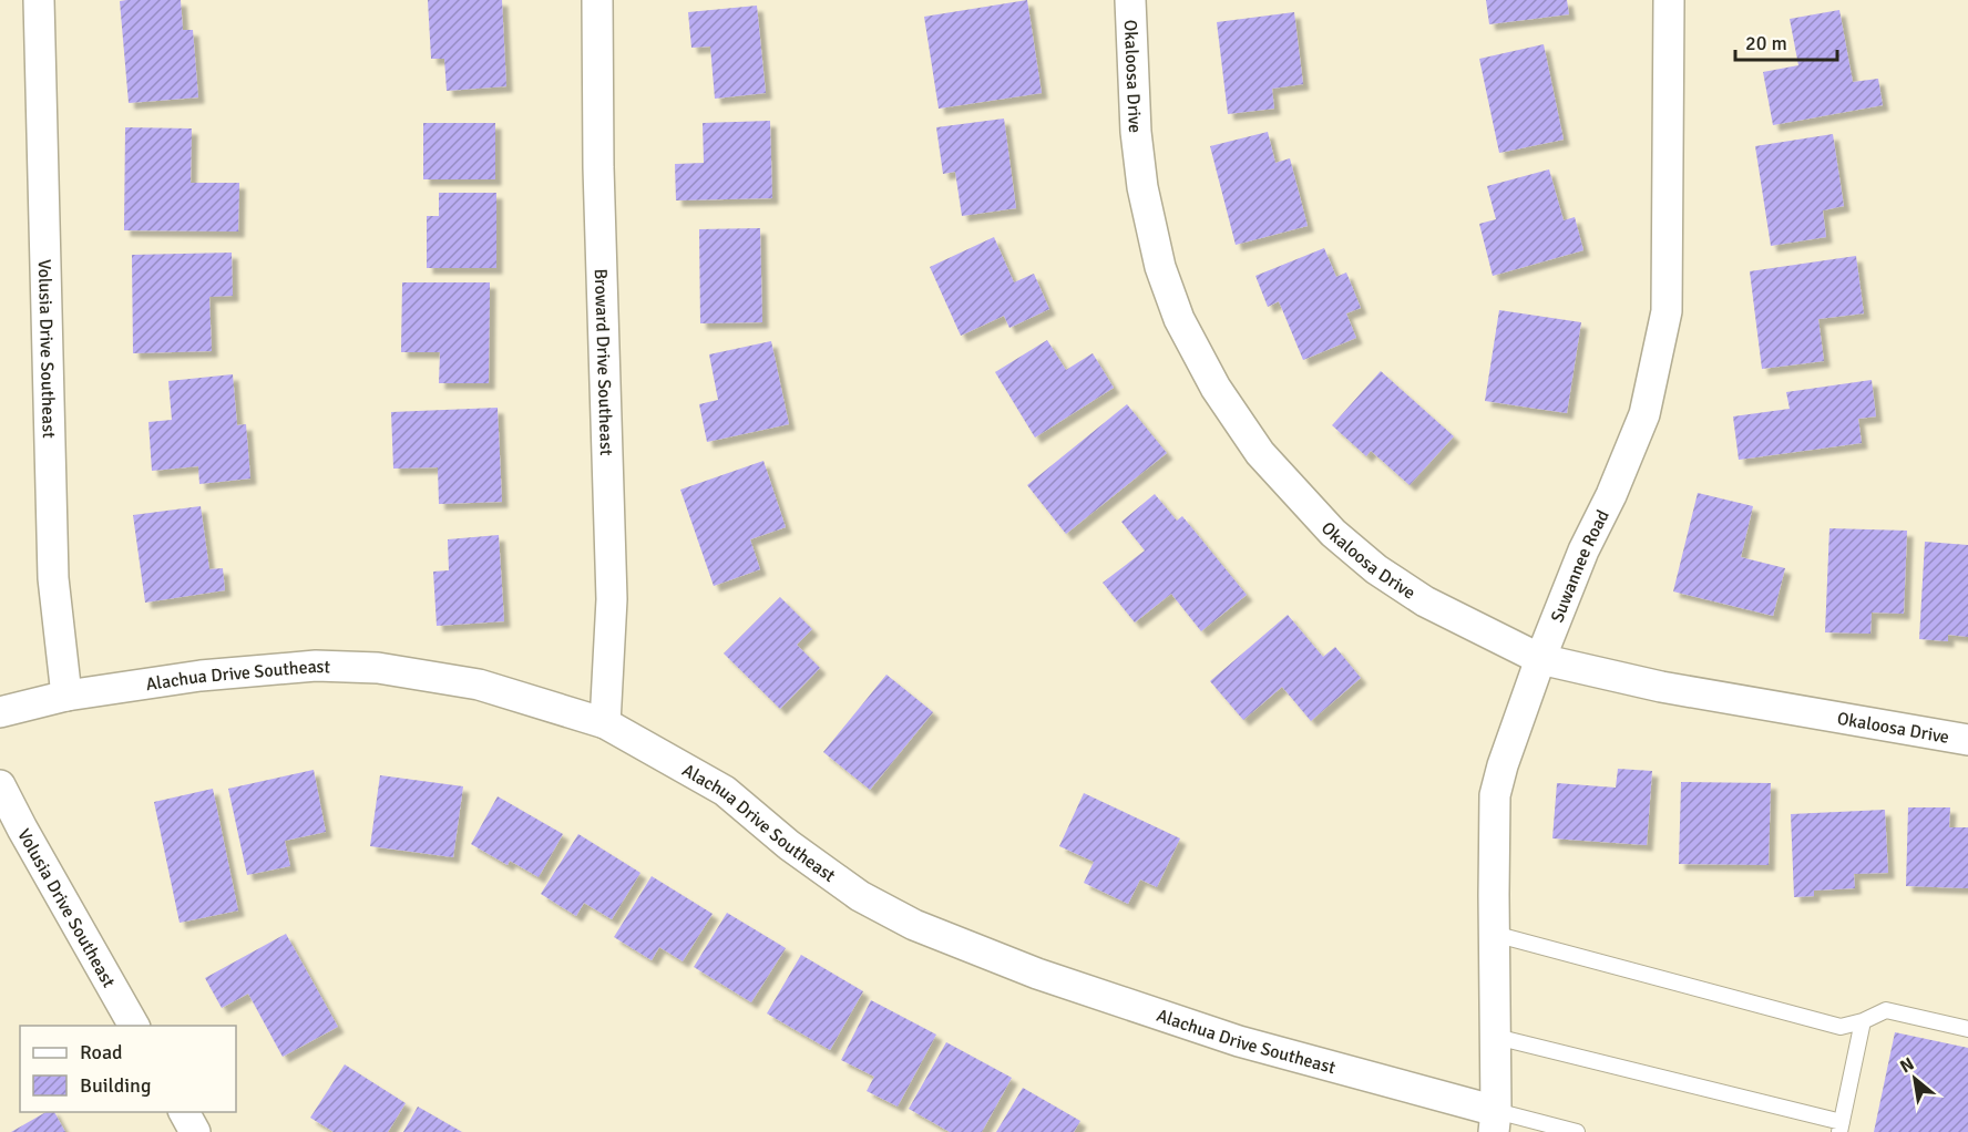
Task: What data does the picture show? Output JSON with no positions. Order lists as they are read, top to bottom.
{
  "streets": {
    "street": [
      "Okaloosa Drive",
      "Volusia Drive Southeast",
      "Broward Drive Southeast",
      "Suwannee Road",
      "Alachua Drive Southeast"
    ]
  },
  "crossings": [
    ["Okaloosa Drive", "Suwannee Road"],
    ["Volusia Drive Southeast", "Alachua Drive Southeast"],
    ["Broward Drive Southeast", "Alachua Drive Southeast"],
    ["Suwannee Road", "Alachua Drive Southeast"]
  ],
  "legend": ["Road", "Building"],
  "scale_bar": "20 m",
  "north": "top left"
}
